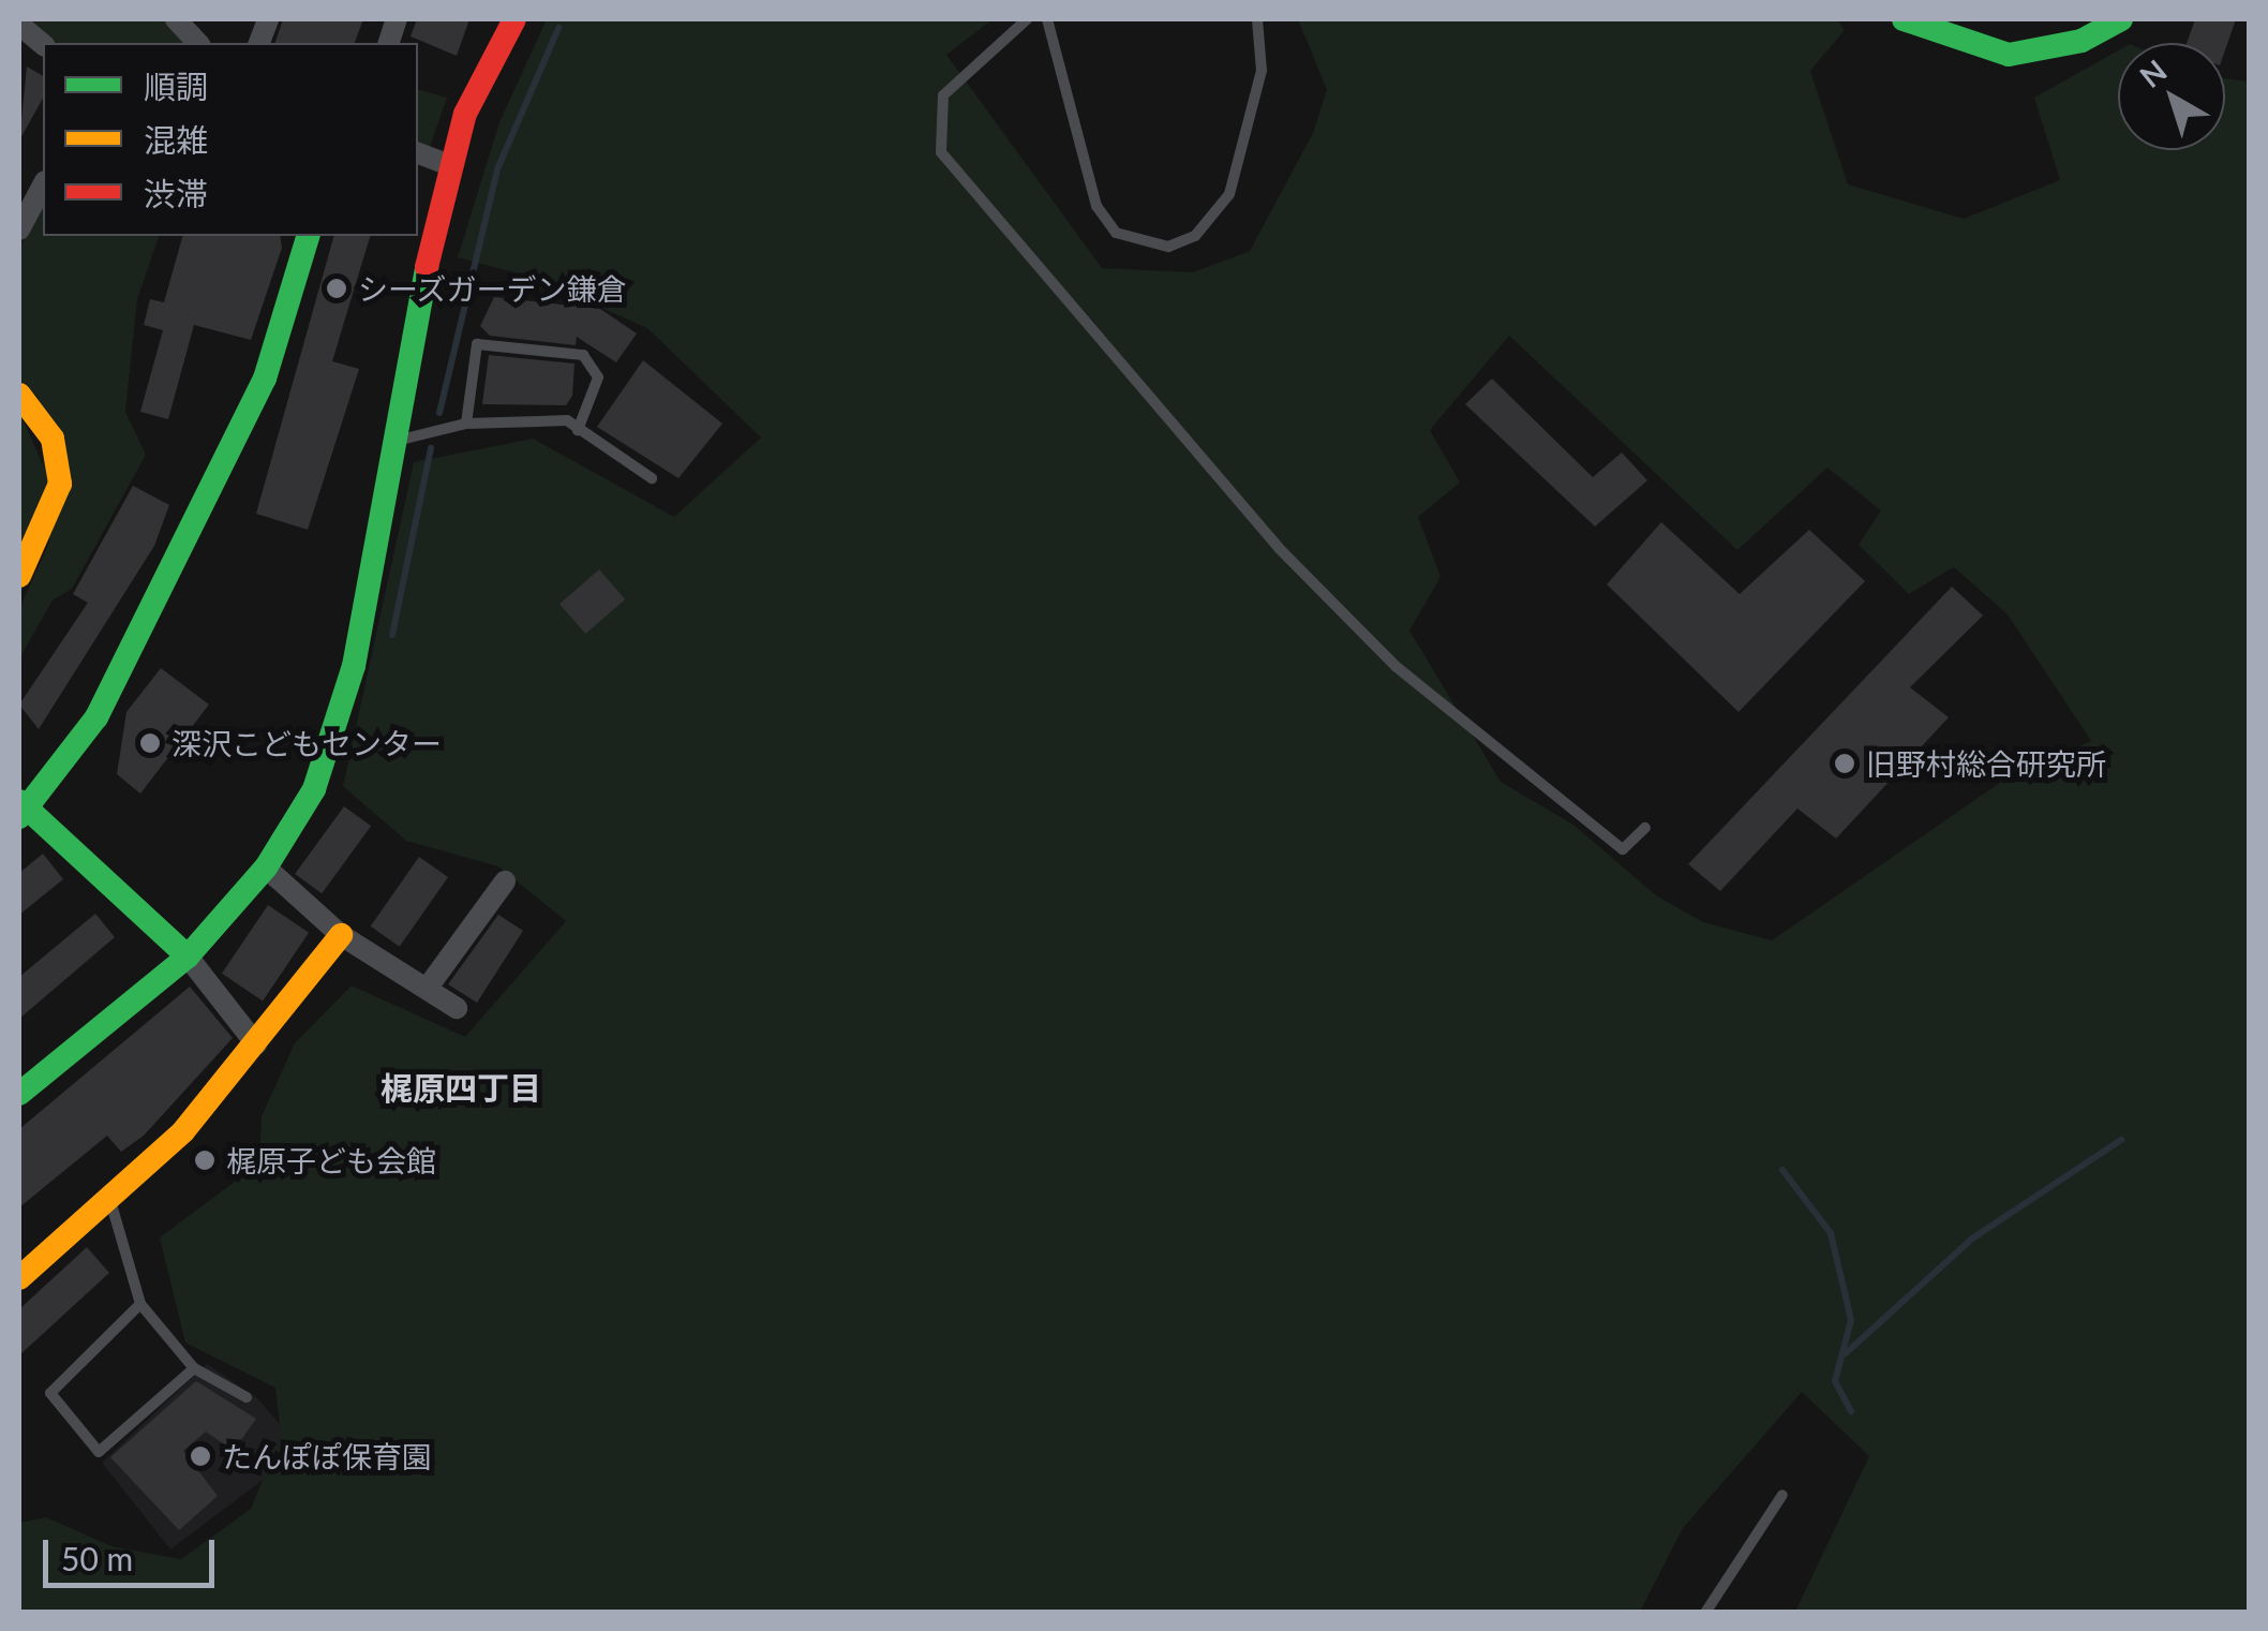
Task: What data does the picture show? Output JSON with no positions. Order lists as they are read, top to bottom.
{
  "districts": ["梶原四丁目"],
  "places": [
    "シーズガーデン鎌倉",
    "深沢こどもセンター",
    "旧野村総合研究所",
    "梶原子ども会館",
    "たんぽぽ保育園"
  ],
  "legend": ["順調", "混雑", "渋滞"],
  "scale_bar": "50 m",
  "north": "top left"
}
